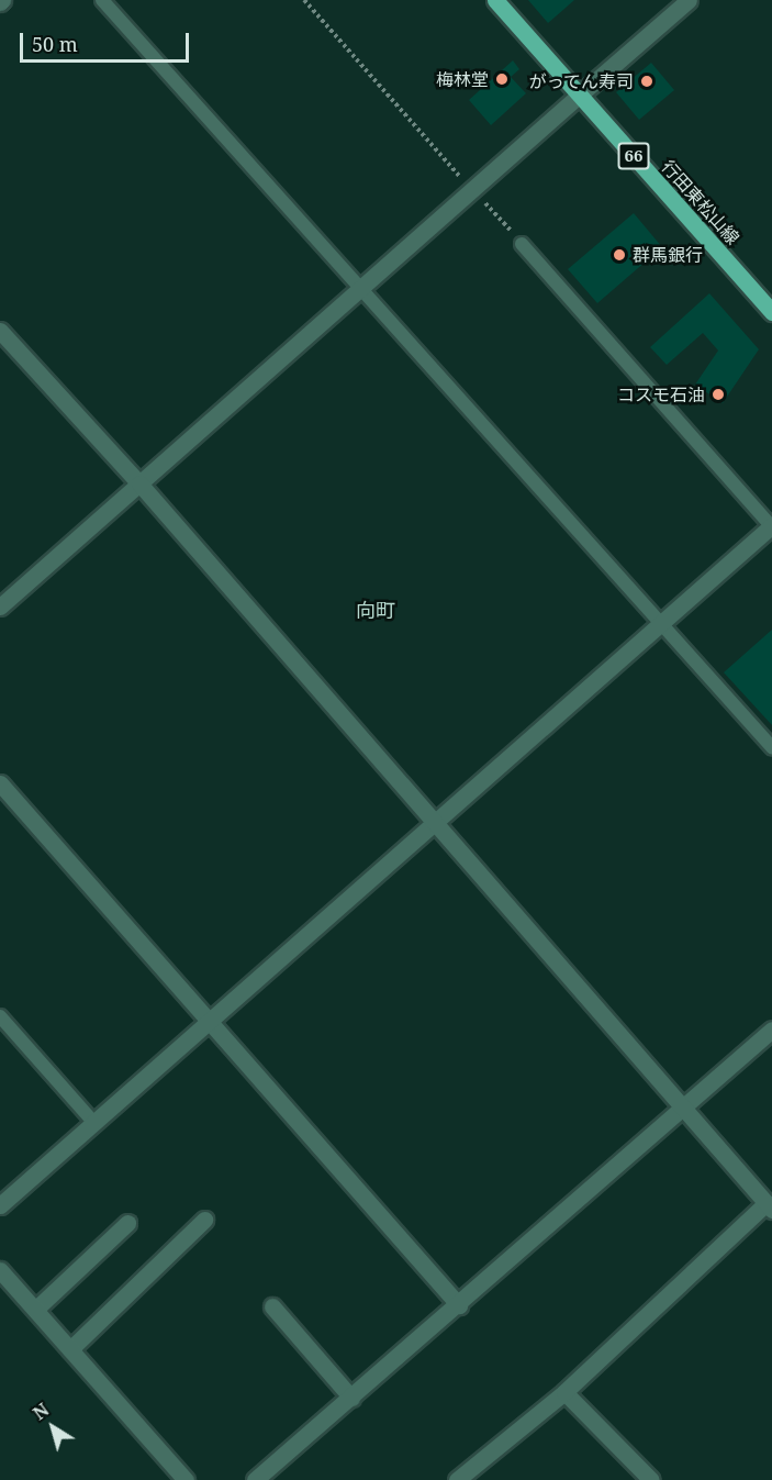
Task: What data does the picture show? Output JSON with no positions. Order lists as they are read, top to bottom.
{
  "streets": {
    "main road": ["66", "行田東松山線"]
  },
  "districts": ["向町"],
  "places": [
    "梅林堂",
    "がってん寿司",
    "群馬銀行",
    "コスモ石油"
  ],
  "scale_bar": "50 m",
  "north": "top left"
}
